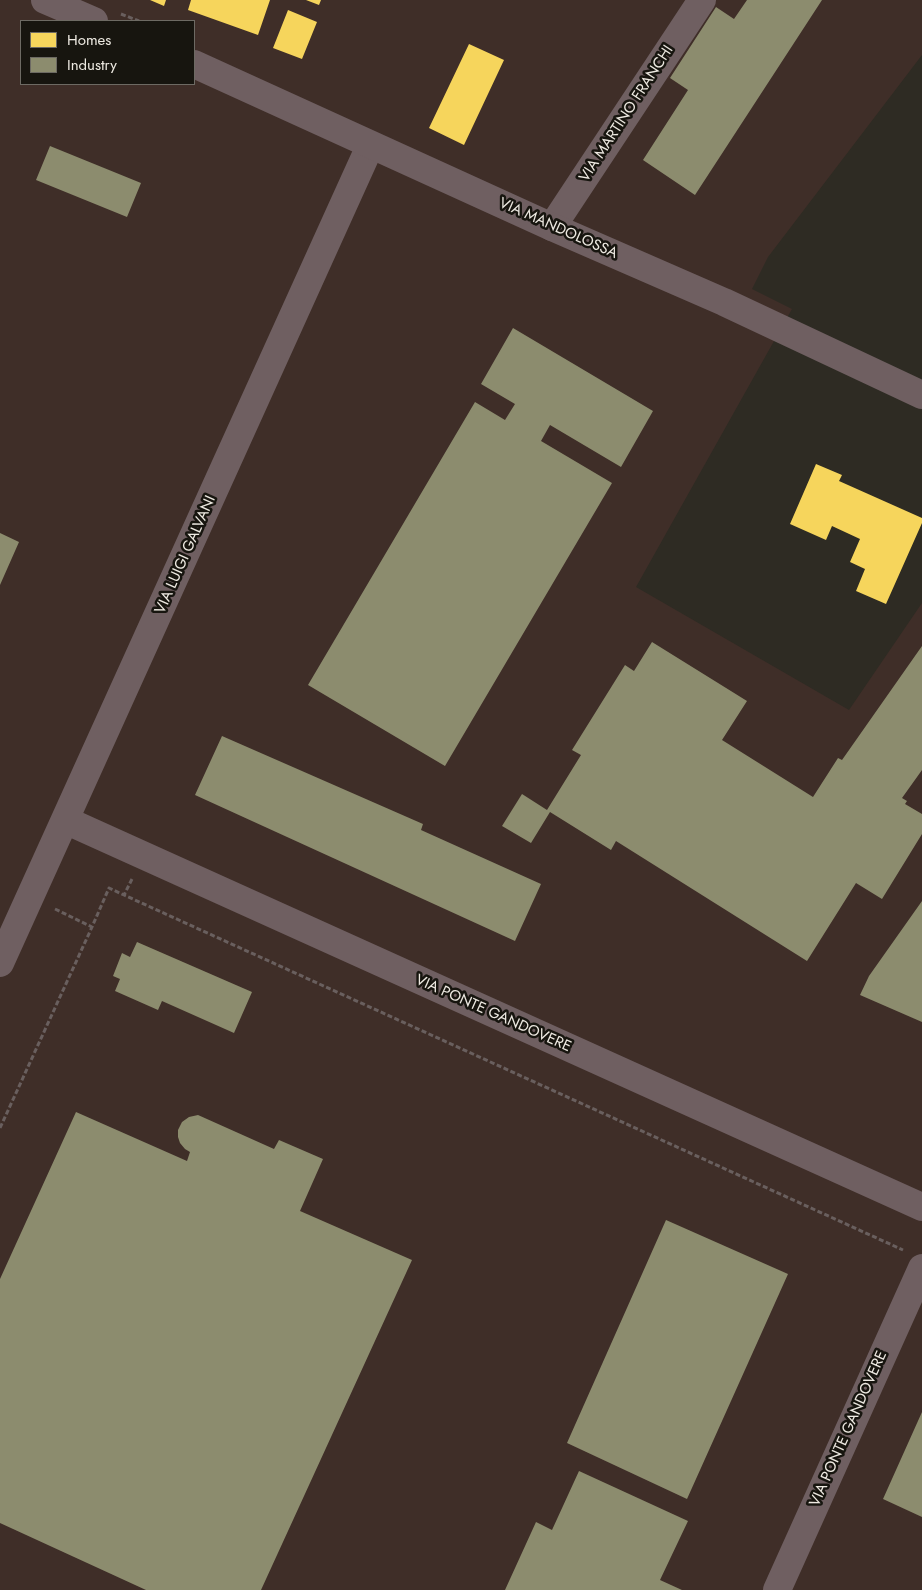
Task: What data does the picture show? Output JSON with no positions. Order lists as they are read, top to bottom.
{
  "streets": {
    "street": [
      "VIA MARTINO FRANCHI",
      "VIA MANDOLOSSA",
      "VIA LUIGI GALVANI",
      "VIA PONTE GANDOVERE"
    ]
  },
  "crossings": [
    ["VIA MARTINO FRANCHI", "VIA MANDOLOSSA"],
    ["VIA MANDOLOSSA", "VIA LUIGI GALVANI"],
    ["VIA LUIGI GALVANI", "VIA PONTE GANDOVERE"]
  ],
  "legend": ["Homes", "Industry"]
}
